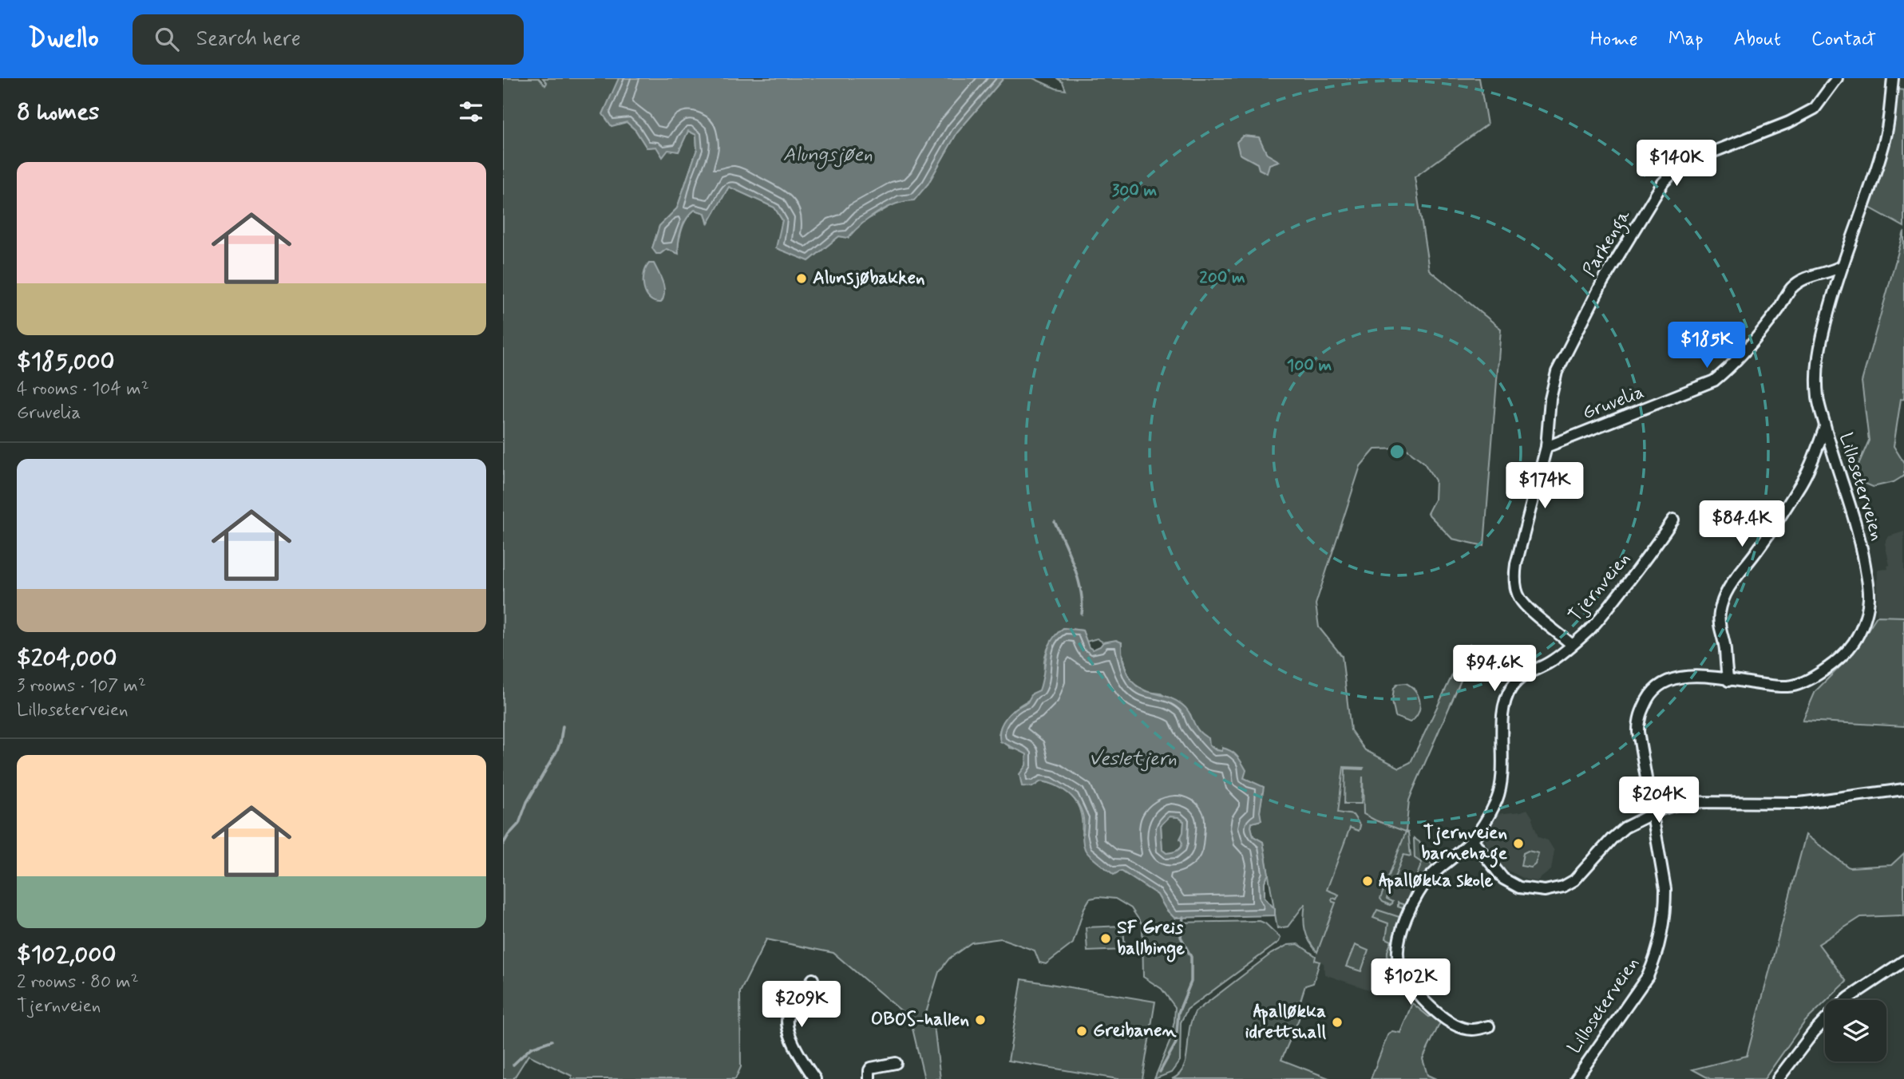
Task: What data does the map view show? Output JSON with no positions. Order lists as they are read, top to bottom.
{
  "streets": {
    "street": [
      "Parkenga",
      "Gruvelia",
      "Lilloseterveien",
      "Tjernveien"
    ]
  },
  "crossings": [
    ["Parkenga", "Gruvelia"],
    ["Parkenga", "Tjernveien"],
    ["Gruvelia", "Lilloseterveien"]
  ],
  "water": ["Alungsjøen", "Vesletjern"],
  "places": [
    "Alunsjøbakken",
    "Tjernveien barnehage",
    "Apalløkka skole",
    "SF Greis ballbinge",
    "OBOS-hallen",
    "Apalløkka idrettshall",
    "Greibanen"
  ],
  "page": {
    "header": "Dwello",
    "search": "Search here",
    "nav": [
      "Home",
      "Map",
      "About",
      "Contact"
    ],
    "heading": "8 homes",
    "price": [
      "$140K",
      "$185K",
      "$174K",
      "$84.4K",
      "$94.6K",
      "$204K",
      "$102K",
      "$209K"
    ],
    "list": [
      {
        "name": "$185,000",
        "note": "4 rooms · 104 m² · Gruvelia"
      },
      {
        "name": "$204,000",
        "note": "3 rooms · 107 m² · Lilloseterveien"
      },
      {
        "name": "$102,000",
        "note": "2 rooms · 80 m² · Tjernveien"
      }
    ]
  },
  "rings": ["300 m", "200 m", "100 m"]
}
